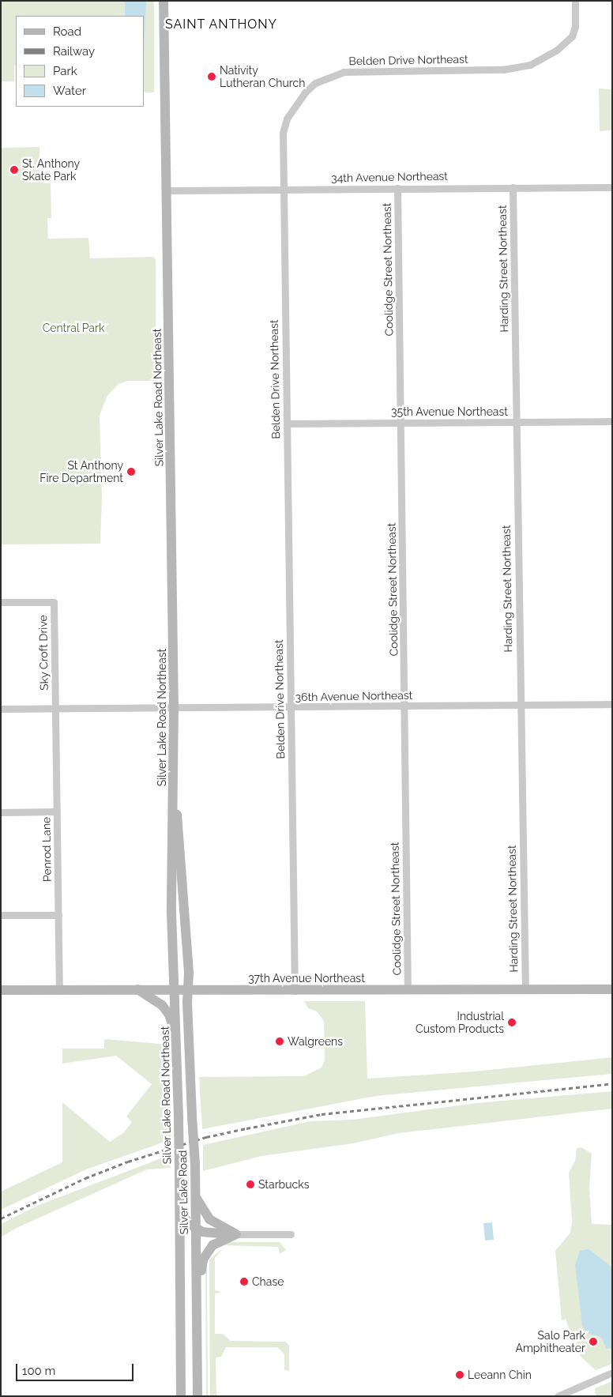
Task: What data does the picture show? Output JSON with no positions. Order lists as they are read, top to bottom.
{
  "streets": {
    "main road": ["Silver Lake Road Northeast", "37th Avenue Northeast", "Silver Lake Road"],
    "street": [
      "Belden Drive Northeast",
      "34th Avenue Northeast",
      "Harding Street Northeast",
      "Coolidge Street Northeast",
      "35th Avenue Northeast",
      "Sky Croft Drive",
      "36th Avenue Northeast",
      "Penrod Lane"
    ]
  },
  "crossings": [
    ["Belden Drive Northeast", "34th Avenue Northeast"],
    ["Belden Drive Northeast", "35th Avenue Northeast"],
    ["Belden Drive Northeast", "36th Avenue Northeast"],
    ["Belden Drive Northeast", "37th Avenue Northeast"],
    ["34th Avenue Northeast", "Harding Street Northeast"],
    ["34th Avenue Northeast", "Coolidge Street Northeast"],
    ["34th Avenue Northeast", "Silver Lake Road Northeast"],
    ["Harding Street Northeast", "35th Avenue Northeast"],
    ["Harding Street Northeast", "36th Avenue Northeast"],
    ["Harding Street Northeast", "37th Avenue Northeast"],
    ["Coolidge Street Northeast", "35th Avenue Northeast"],
    ["Coolidge Street Northeast", "36th Avenue Northeast"],
    ["Coolidge Street Northeast", "37th Avenue Northeast"],
    ["Silver Lake Road Northeast", "36th Avenue Northeast"],
    ["Silver Lake Road Northeast", "37th Avenue Northeast"],
    ["Silver Lake Road Northeast", "Silver Lake Road"],
    ["Sky Croft Drive", "36th Avenue Northeast"],
    ["Sky Croft Drive", "Penrod Lane"],
    ["36th Avenue Northeast", "Penrod Lane"],
    ["Penrod Lane", "37th Avenue Northeast"],
    ["37th Avenue Northeast", "Silver Lake Road"]
  ],
  "districts": ["SAINT ANTHONY"],
  "parks": ["Central Park"],
  "places": [
    "Nativity Lutheran Church",
    "St. Anthony Skate Park",
    "St Anthony Fire Department",
    "Industrial Custom Products",
    "Walgreens",
    "Starbucks",
    "Chase",
    "Salo Park Amphitheater",
    "Leeann Chin"
  ],
  "legend": [
    "Road",
    "Railway",
    "Park",
    "Water"
  ],
  "scale_bar": "100 m"
}
